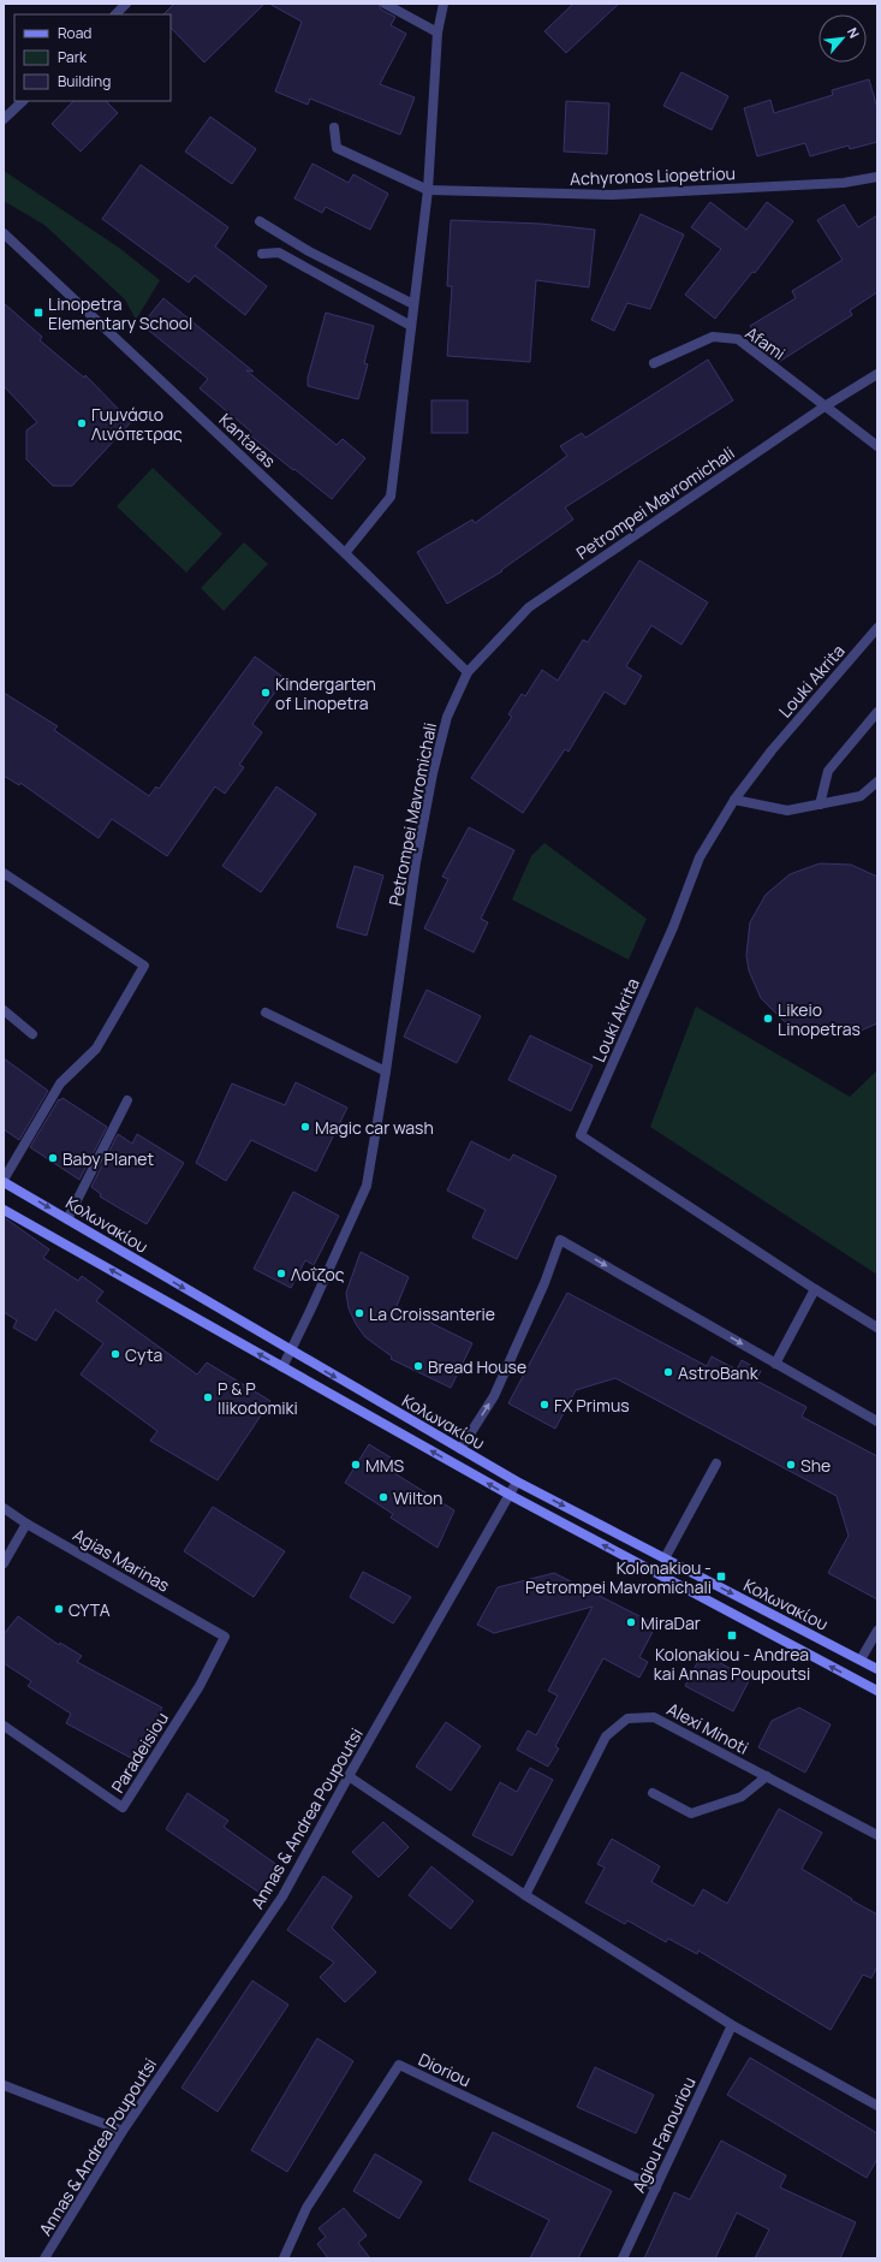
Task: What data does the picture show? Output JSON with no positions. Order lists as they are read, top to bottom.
{
  "streets": {
    "main road": ["Κολωνακίου"],
    "street": [
      "Achyronos Liopetriou",
      "Afami",
      "Kantaras",
      "Petrompei Mavromichali",
      "Louki Akrita",
      "Agias Marinas",
      "Alexi Minoti",
      "Paradeisiou",
      "Annas & Andrea Poupoutsi",
      "Dioriou",
      "Agiou Fanouriou"
    ]
  },
  "crossings": [
    ["Afami", "Petrompei Mavromichali"],
    ["Kantaras", "Petrompei Mavromichali"],
    ["Petrompei Mavromichali", "Κολωνακίου"],
    ["Κολωνακίου", "Annas & Andrea Poupoutsi"],
    ["Agias Marinas", "Paradeisiou"],
    ["Dioriou", "Agiou Fanouriou"]
  ],
  "places": {
    "transit": ["Linopetra Elementary School", "Kolonakiou - Petrompei Mavromichali", "Kolonakiou - Andrea kai Annas Poupoutsi"],
    "other": [
      "Γυμνάσιο Λινόπετρας",
      "Kindergarten of Linopetra",
      "Likeio Linopetras",
      "Magic car wash",
      "Baby Planet",
      "Λοΐζος",
      "La Croissanterie",
      "Cyta",
      "Bread House",
      "AstroBank",
      "P & P Ilikodomiki",
      "FX Primus",
      "MMS",
      "She",
      "Wilton",
      "CYTA",
      "MiraDar"
    ]
  },
  "legend": ["Road", "Park", "Building"],
  "north": "top right"
}
